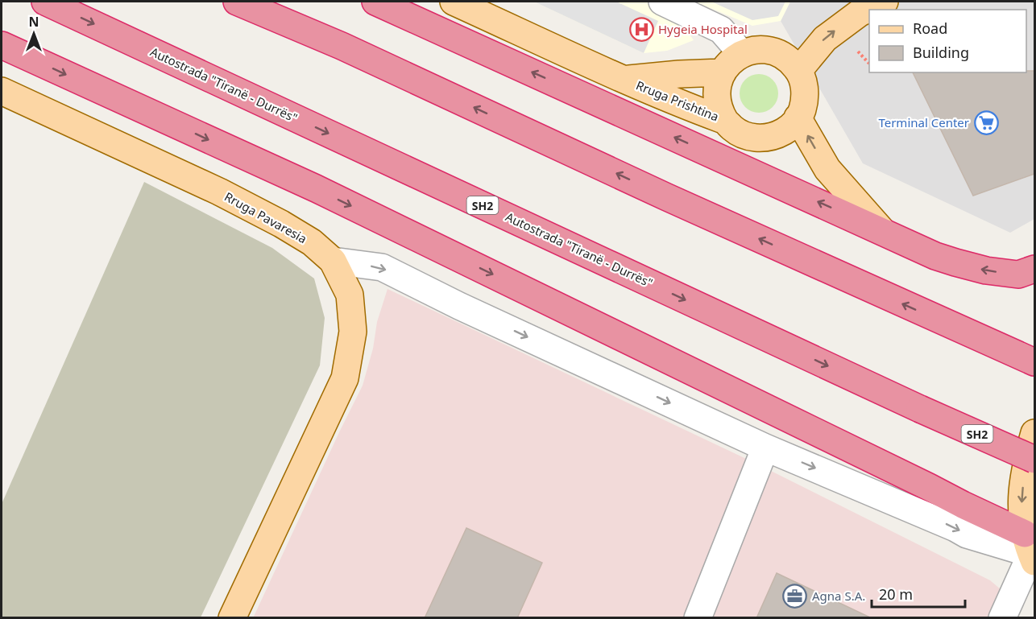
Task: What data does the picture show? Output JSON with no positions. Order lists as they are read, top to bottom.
{
  "streets": {
    "highway": ["Autostrada \"Tiranë - Durrës\"", "SH2"],
    "main road": ["Rruga Prishtina", "Rruga Pavaresia"]
  },
  "places": {
    "hospital": ["Hygeia Hospital"],
    "supermarket": ["Terminal Center"],
    "office": ["Agna S.A."]
  },
  "legend": ["Road", "Building"],
  "scale_bar": "20 m",
  "north": "top"
}
